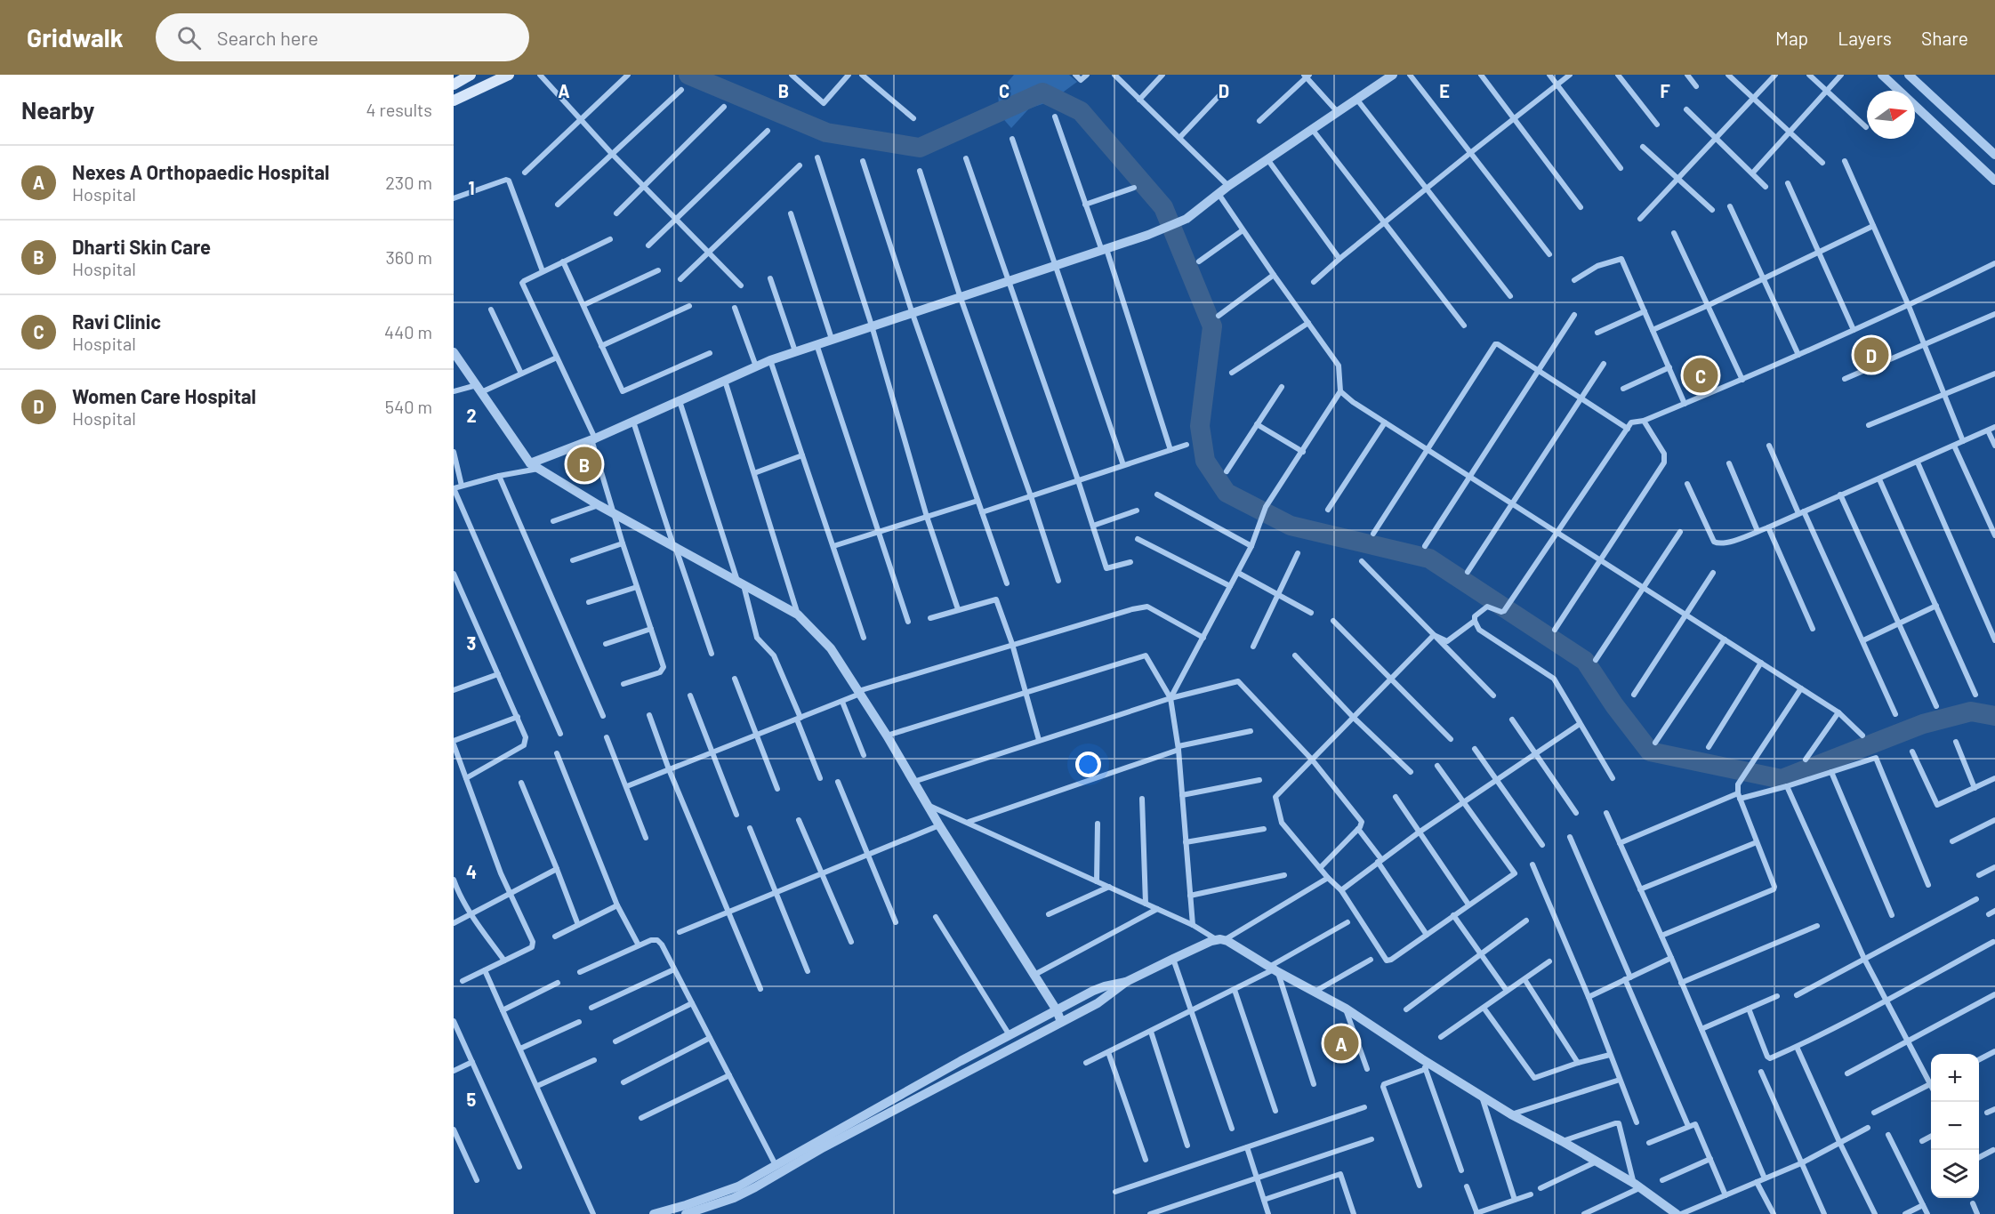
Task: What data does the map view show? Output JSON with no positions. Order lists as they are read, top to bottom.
{
  "north": "right",
  "page": {
    "header": "Gridwalk",
    "search": "Search here",
    "nav": ["Map", "Layers", "Share"],
    "heading": ["Nearby", "4 results"],
    "list": [
      {
        "mark": "A",
        "name": "Nexes A Orthopaedic Hospital",
        "note": "Hospital",
        "value": "230 m"
      },
      {
        "mark": "B",
        "name": "Dharti Skin Care",
        "note": "Hospital",
        "value": "360 m"
      },
      {
        "mark": "C",
        "name": "Ravi Clinic",
        "note": "Hospital",
        "value": "440 m"
      },
      {
        "mark": "D",
        "name": "Women Care Hospital",
        "note": "Hospital",
        "value": "540 m"
      }
    ],
    "pins": [
      "D",
      "C",
      "B",
      "A"
    ],
    "map_buttons": ["+", "−"]
  },
  "grid": {
    "columns": [
      "A",
      "B",
      "C",
      "D",
      "E",
      "F"
    ],
    "rows": [
      "1",
      "2",
      "3",
      "4",
      "5"
    ]
  }
}
